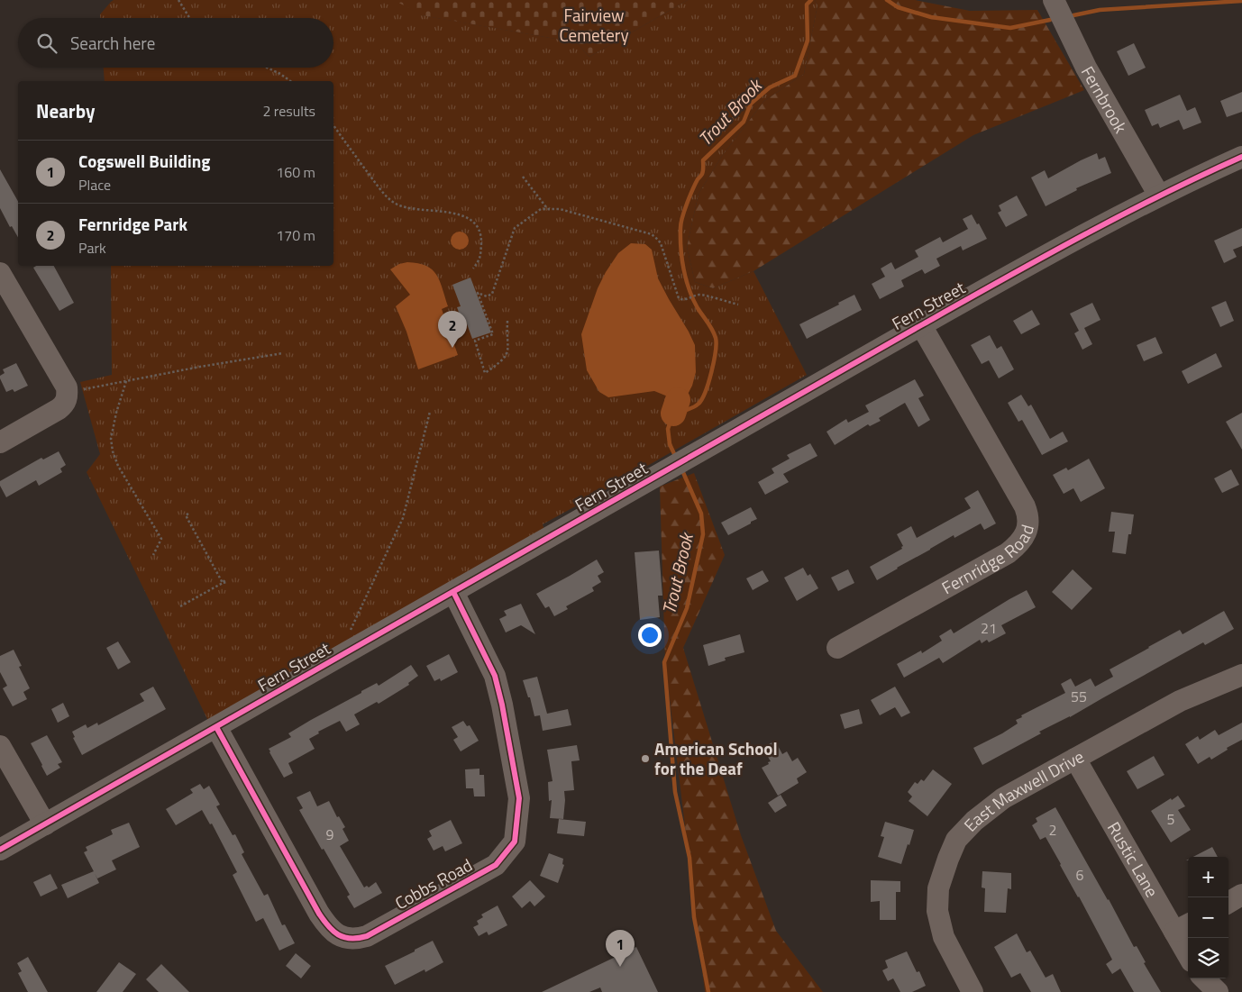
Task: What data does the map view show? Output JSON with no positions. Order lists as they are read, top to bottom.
{
  "streets": {
    "street": [
      "Fernbrook",
      "Fern Street",
      "Fernridge Road",
      "East Maxwell Drive",
      "Rustic Lane",
      "Cobbs Road"
    ]
  },
  "crossings": [
    ["Fernbrook", "Fern Street"],
    ["Fern Street", "Fernridge Road"],
    ["Fern Street", "Cobbs Road"],
    ["East Maxwell Drive", "Rustic Lane"]
  ],
  "water": ["Trout Brook"],
  "parks": ["Fairview Cemetery"],
  "places": ["American School for the Deaf"],
  "house_numbers": [
    "21",
    "55",
    "5",
    "2",
    "9",
    "6"
  ],
  "page": {
    "search": "Search here",
    "heading": ["Nearby", "2 results"],
    "list": [
      {
        "mark": "1",
        "name": "Cogswell Building",
        "note": "Place",
        "value": "160 m"
      },
      {
        "mark": "2",
        "name": "Fernridge Park",
        "note": "Park",
        "value": "170 m"
      }
    ],
    "pins": ["2", "1"],
    "map_buttons": ["+", "−"]
  }
}
